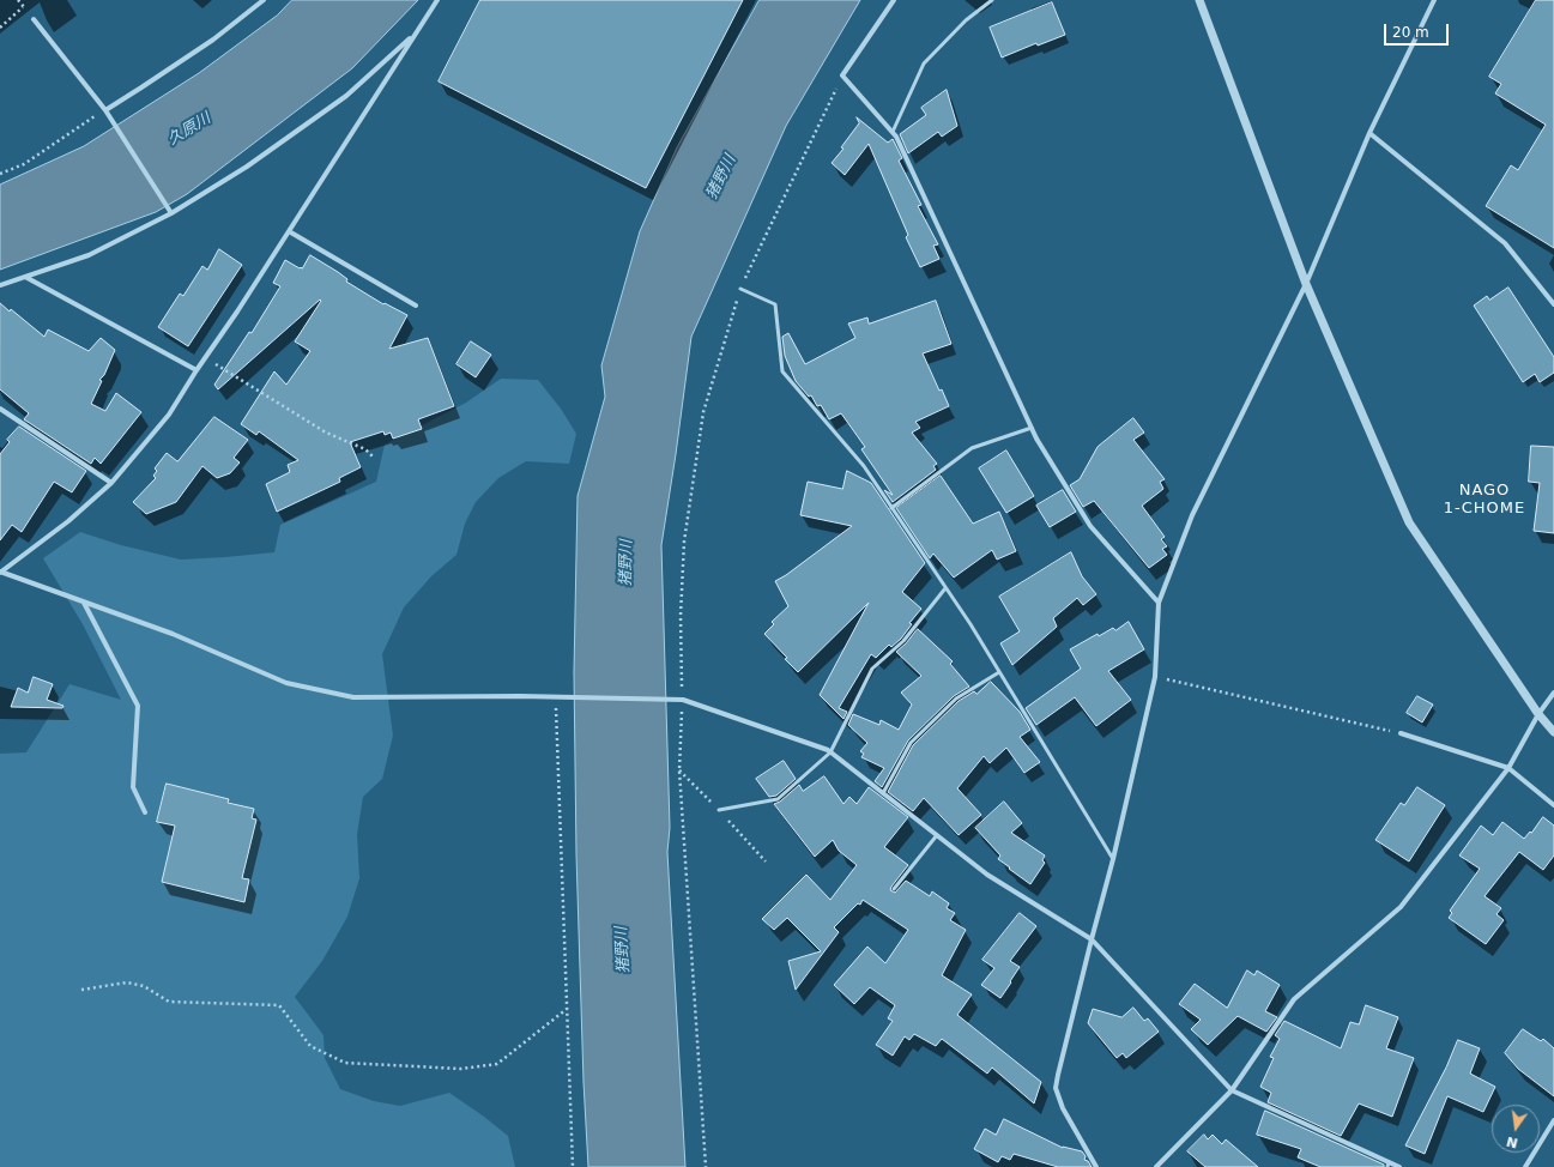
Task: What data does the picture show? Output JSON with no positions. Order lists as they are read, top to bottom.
{
  "districts": ["NAGO 1-CHOME"],
  "water": ["久原川", "猪野川"],
  "scale_bar": "20 m",
  "north": "bottom"
}
